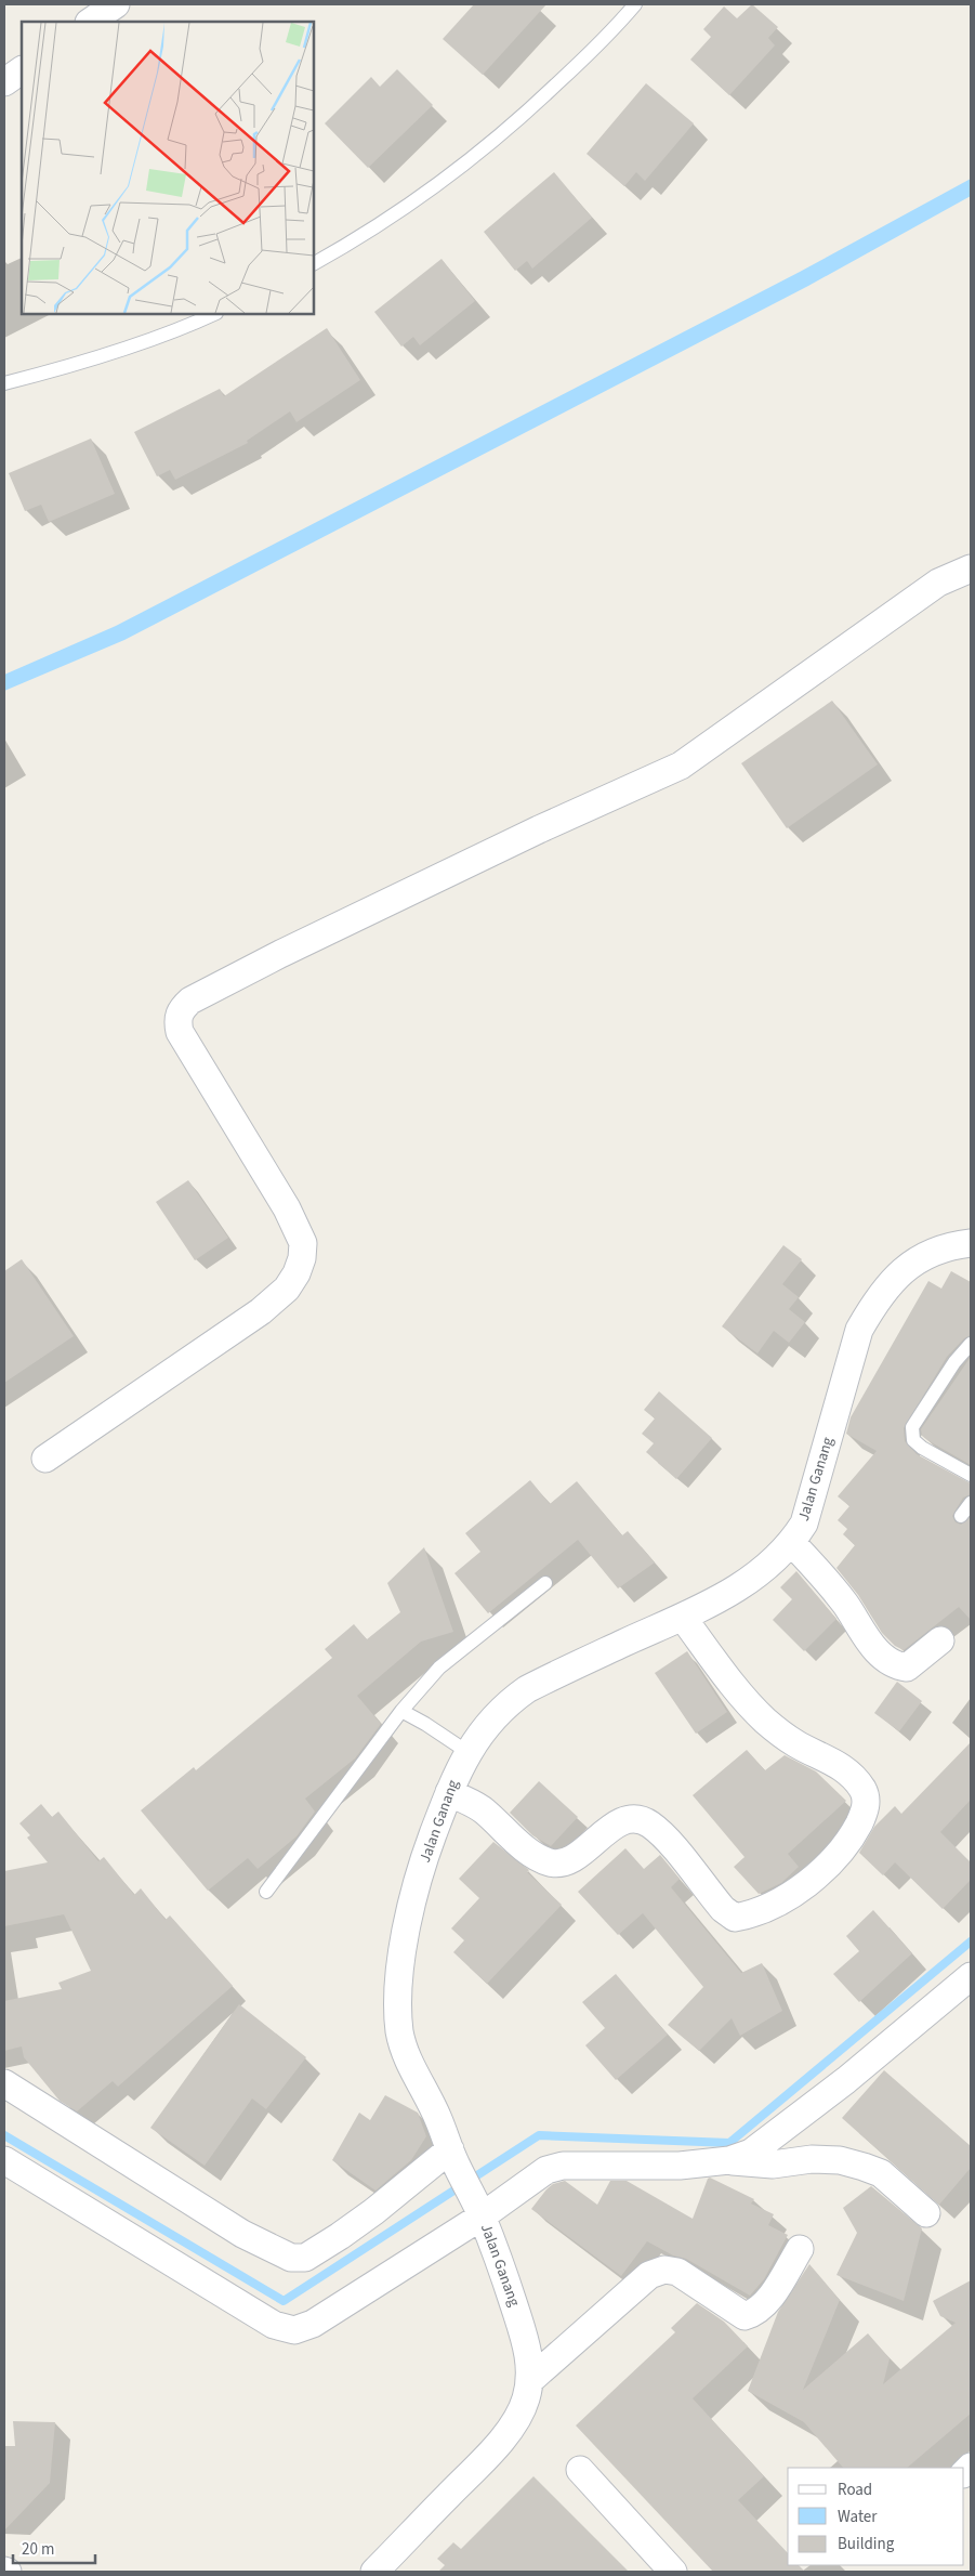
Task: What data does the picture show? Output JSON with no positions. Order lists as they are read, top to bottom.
{
  "streets": {
    "street": ["Jalan Ganang"]
  },
  "legend": ["Road", "Water", "Building"],
  "scale_bar": "20 m"
}
